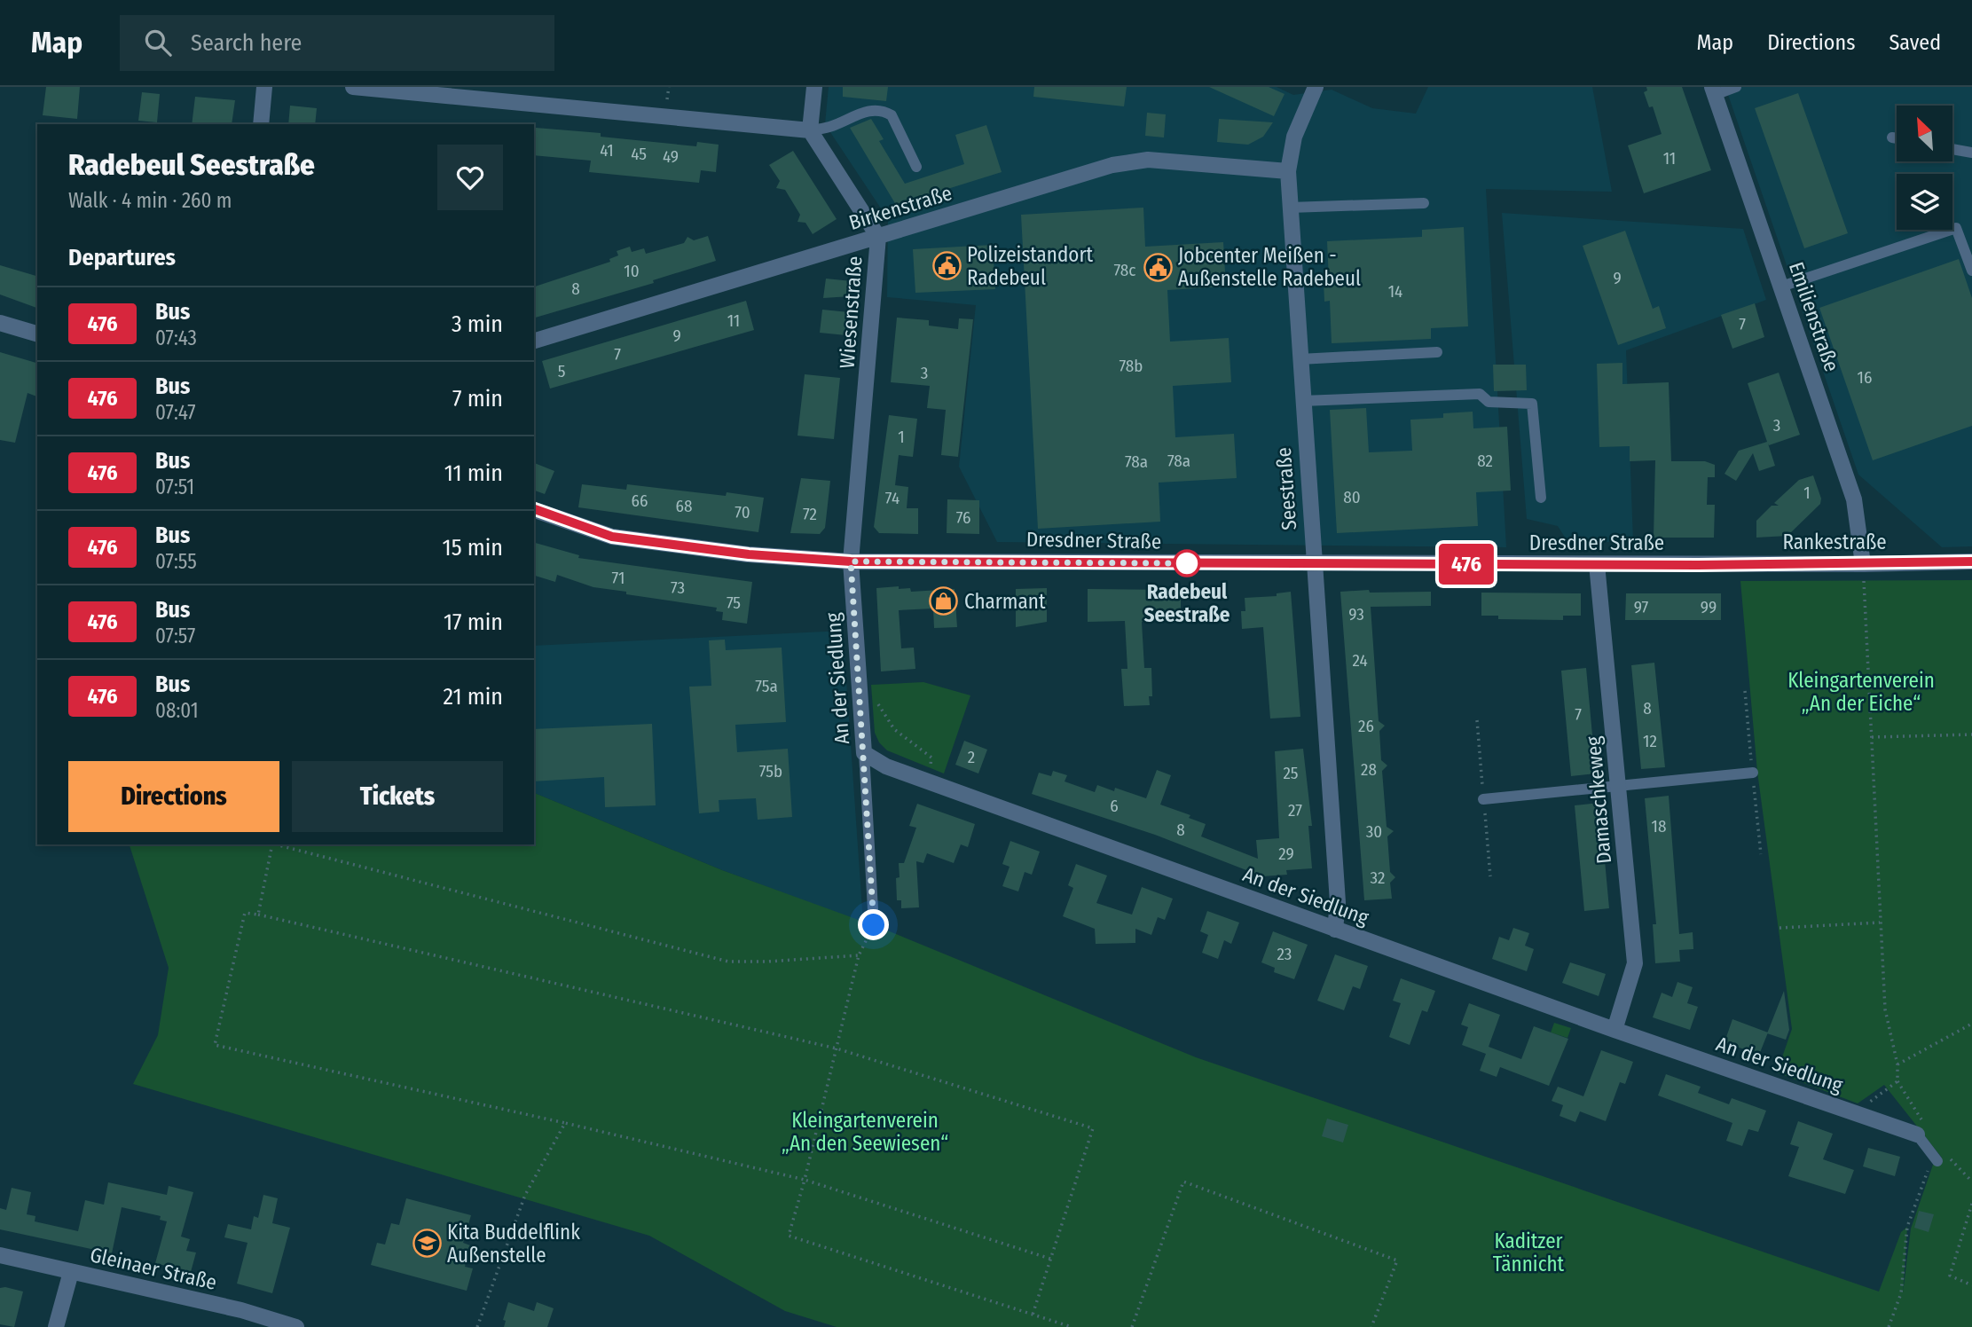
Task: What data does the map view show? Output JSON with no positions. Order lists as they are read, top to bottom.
{
  "streets": {
    "street": [
      "Birkenstraße",
      "Wiesenstraße",
      "Emilienstraße",
      "Seestraße",
      "Dresdner Straße",
      "Rankestraße",
      "An der Siedlung",
      "Damaschkeweg",
      "Gleinaer Straße"
    ]
  },
  "crossings": [
    ["Birkenstraße", "Wiesenstraße"],
    ["Birkenstraße", "Seestraße"],
    ["Wiesenstraße", "Dresdner Straße"],
    ["Wiesenstraße", "An der Siedlung"],
    ["Emilienstraße", "Rankestraße"],
    ["Seestraße", "Dresdner Straße"],
    ["Seestraße", "An der Siedlung"],
    ["Dresdner Straße", "Rankestraße"],
    ["Dresdner Straße", "An der Siedlung"],
    ["Dresdner Straße", "Damaschkeweg"],
    ["An der Siedlung", "Damaschkeweg"]
  ],
  "parks": ["Kleingartenverein „An der Eiche“", "Kleingartenverein „An den Seewiesen“", "Kaditzer Tännicht"],
  "places": {
    "public building": ["Polizeistandort Radebeul", "Jobcenter Meißen - Außenstelle Radebeul"],
    "other": ["Radebeul Seestraße"],
    "shop": ["Charmant"],
    "school or university": ["Kita Buddelflink Außenstelle"]
  },
  "lines": ["bus line 476"],
  "house_numbers": [
    "41",
    "45",
    "49",
    "11",
    "78c",
    "10",
    "9",
    "8",
    "14",
    "11",
    "7",
    "9",
    "7",
    "78b",
    "5",
    "3",
    "16",
    "3",
    "1",
    "78a",
    "82",
    "78a",
    "1",
    "80",
    "74",
    "66",
    "68",
    "70",
    "72",
    "76",
    "71",
    "73",
    "75",
    "97",
    "99",
    "93",
    "24",
    "75a",
    "8",
    "7",
    "26",
    "12",
    "2",
    "28",
    "75b",
    "25",
    "6",
    "27",
    "18",
    "8",
    "30",
    "29",
    "32",
    "23"
  ],
  "north": "top left",
  "page": {
    "header": "Map",
    "search": "Search here",
    "nav": ["Map", "Directions", "Saved"],
    "on_map": "476",
    "heading": [
      ["Radebeul Seestraße", "Walk · 4 min · 260 m"],
      "Departures"
    ],
    "list": [
      {
        "mark": "476",
        "name": "Bus",
        "note": "07:43",
        "value": "3 min"
      },
      {
        "mark": "476",
        "name": "Bus",
        "note": "07:47",
        "value": "7 min"
      },
      {
        "mark": "476",
        "name": "Bus",
        "note": "07:51",
        "value": "11 min"
      },
      {
        "mark": "476",
        "name": "Bus",
        "note": "07:55",
        "value": "15 min"
      },
      {
        "mark": "476",
        "name": "Bus",
        "note": "07:57",
        "value": "17 min"
      },
      {
        "mark": "476",
        "name": "Bus",
        "note": "08:01",
        "value": "21 min"
      }
    ],
    "buttons": ["Directions", "Tickets"]
  }
}
